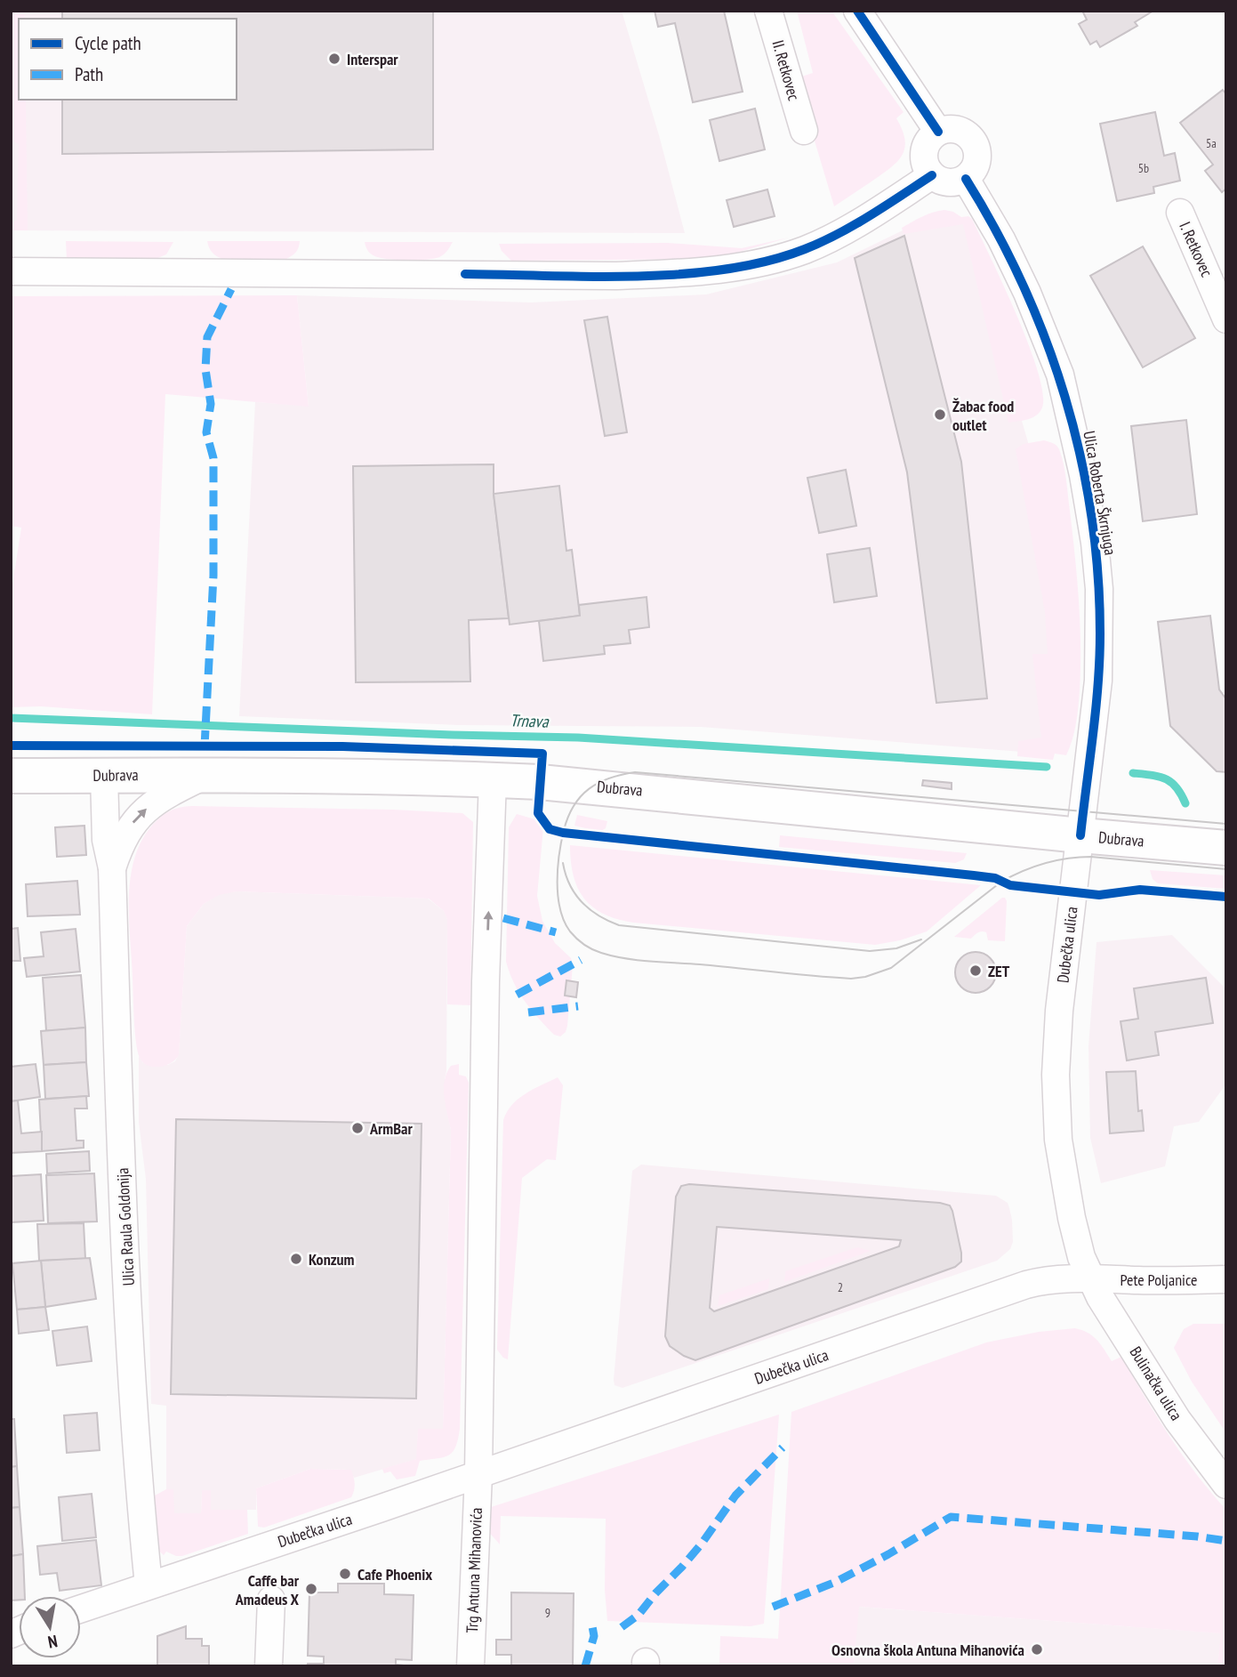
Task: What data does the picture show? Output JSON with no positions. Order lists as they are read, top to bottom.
{
  "streets": {
    "main road": ["Dubrava"],
    "street": [
      "II. Retkovec",
      "I. Retkovec",
      "Ulica Roberta Škrnjuga",
      "Dubečka ulica",
      "Ulica Raula Goldonija",
      "Pete Poljanice",
      "Bulinačka ulica",
      "Trg Antuna Mihanovića"
    ]
  },
  "crossings": [
    ["Ulica Roberta Škrnjuga", "Dubrava"],
    ["Ulica Roberta Škrnjuga", "Dubečka ulica"],
    ["Dubrava", "Dubečka ulica"],
    ["Dubrava", "Ulica Raula Goldonija"],
    ["Dubrava", "Trg Antuna Mihanovića"],
    ["Dubečka ulica", "Ulica Raula Goldonija"],
    ["Dubečka ulica", "Pete Poljanice"],
    ["Dubečka ulica", "Bulinačka ulica"],
    ["Dubečka ulica", "Trg Antuna Mihanovića"],
    ["Pete Poljanice", "Bulinačka ulica"]
  ],
  "one_way": ["Trg Antuna Mihanovića"],
  "water": ["Trnava"],
  "places": [
    "Interspar",
    "Žabac food outlet",
    "ZET",
    "ArmBar",
    "Konzum",
    "Cafe Phoenix",
    "Caffe bar Amadeus X",
    "Osnovna škola Antuna Mihanovića"
  ],
  "house_numbers": [
    "5a",
    "5b",
    "2",
    "9"
  ],
  "legend": ["Cycle path", "Path"],
  "north": "bottom"
}
